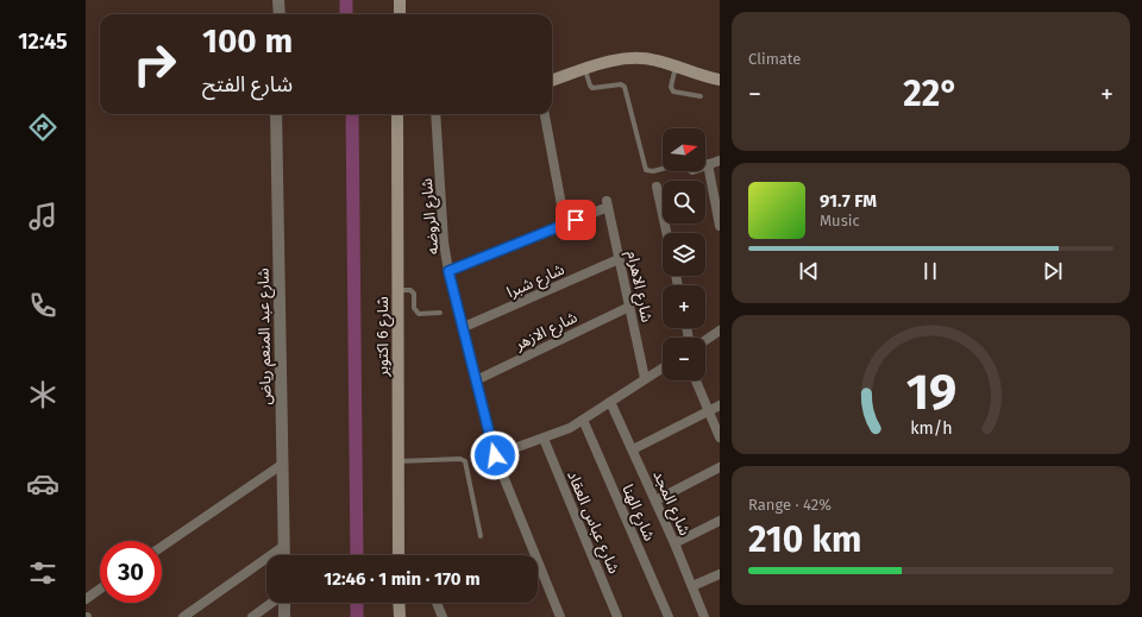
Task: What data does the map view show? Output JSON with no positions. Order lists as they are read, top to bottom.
{
  "streets": {
    "main road": ["شارع 6 اكتوبر"],
    "street": [
      "شارع الروضه",
      "شارع شبرا",
      "شارع الاهرام",
      "شارع الازهر",
      "شارع عبد المنعم رياض",
      "شارع المجد",
      "شارع الهنا",
      "شارع عباس العقاد"
    ]
  },
  "crossings": [
    ["شارع الروضه", "شارع شبرا"],
    ["شارع الروضه", "شارع الاهرام"],
    ["شارع الروضه", "شارع الازهر"],
    ["شارع شبرا", "شارع الاهرام"],
    ["شارع الاهرام", "شارع الازهر"]
  ],
  "north": "right",
  "page": {
    "tabs": "12:45",
    "tile": [
      "Climate",
      ["Range · 42%", "210 km"]
    ],
    "turn": ["100 m", "شارع الفتح"],
    "heat": ["−", "22°", "+"],
    "map_buttons": ["+", "−"],
    "song": ["91.7 FM", "Music"],
    "limit": "30",
    "trip": "12:46 · 1 min · 170 m",
    "gauge": ["19", "km/h"]
  }
}
